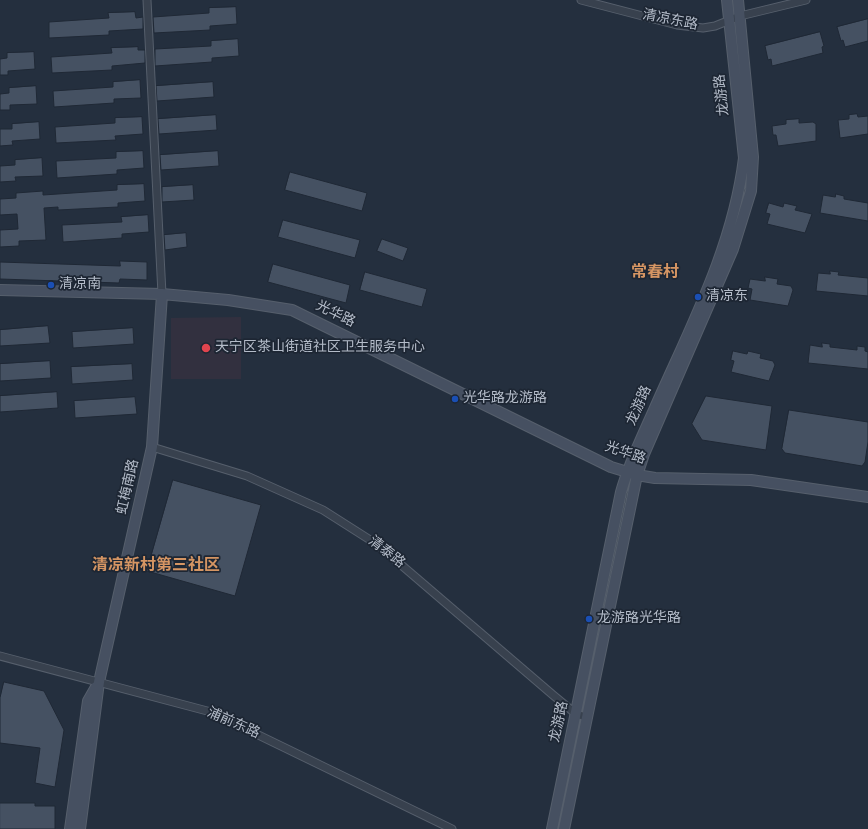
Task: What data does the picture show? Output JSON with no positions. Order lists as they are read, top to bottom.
{
  "streets": {
    "main road": ["龙游路", "光华路", "虹梅南路"],
    "street": ["清凉东路", "清泰路", "浦前东路"]
  },
  "crossings": [
    ["清凉东路", "龙游路"],
    ["龙游路", "光华路"],
    ["龙游路", "清泰路"],
    ["光华路", "虹梅南路"],
    ["虹梅南路", "清泰路"],
    ["虹梅南路", "浦前东路"]
  ],
  "districts": ["常春村", "清凉新村第三社区"],
  "places": [
    "清凉南",
    "清凉东",
    "天宁区茶山街道社区卫生服务中心",
    "光华路龙游路",
    "龙游路光华路"
  ]
}
